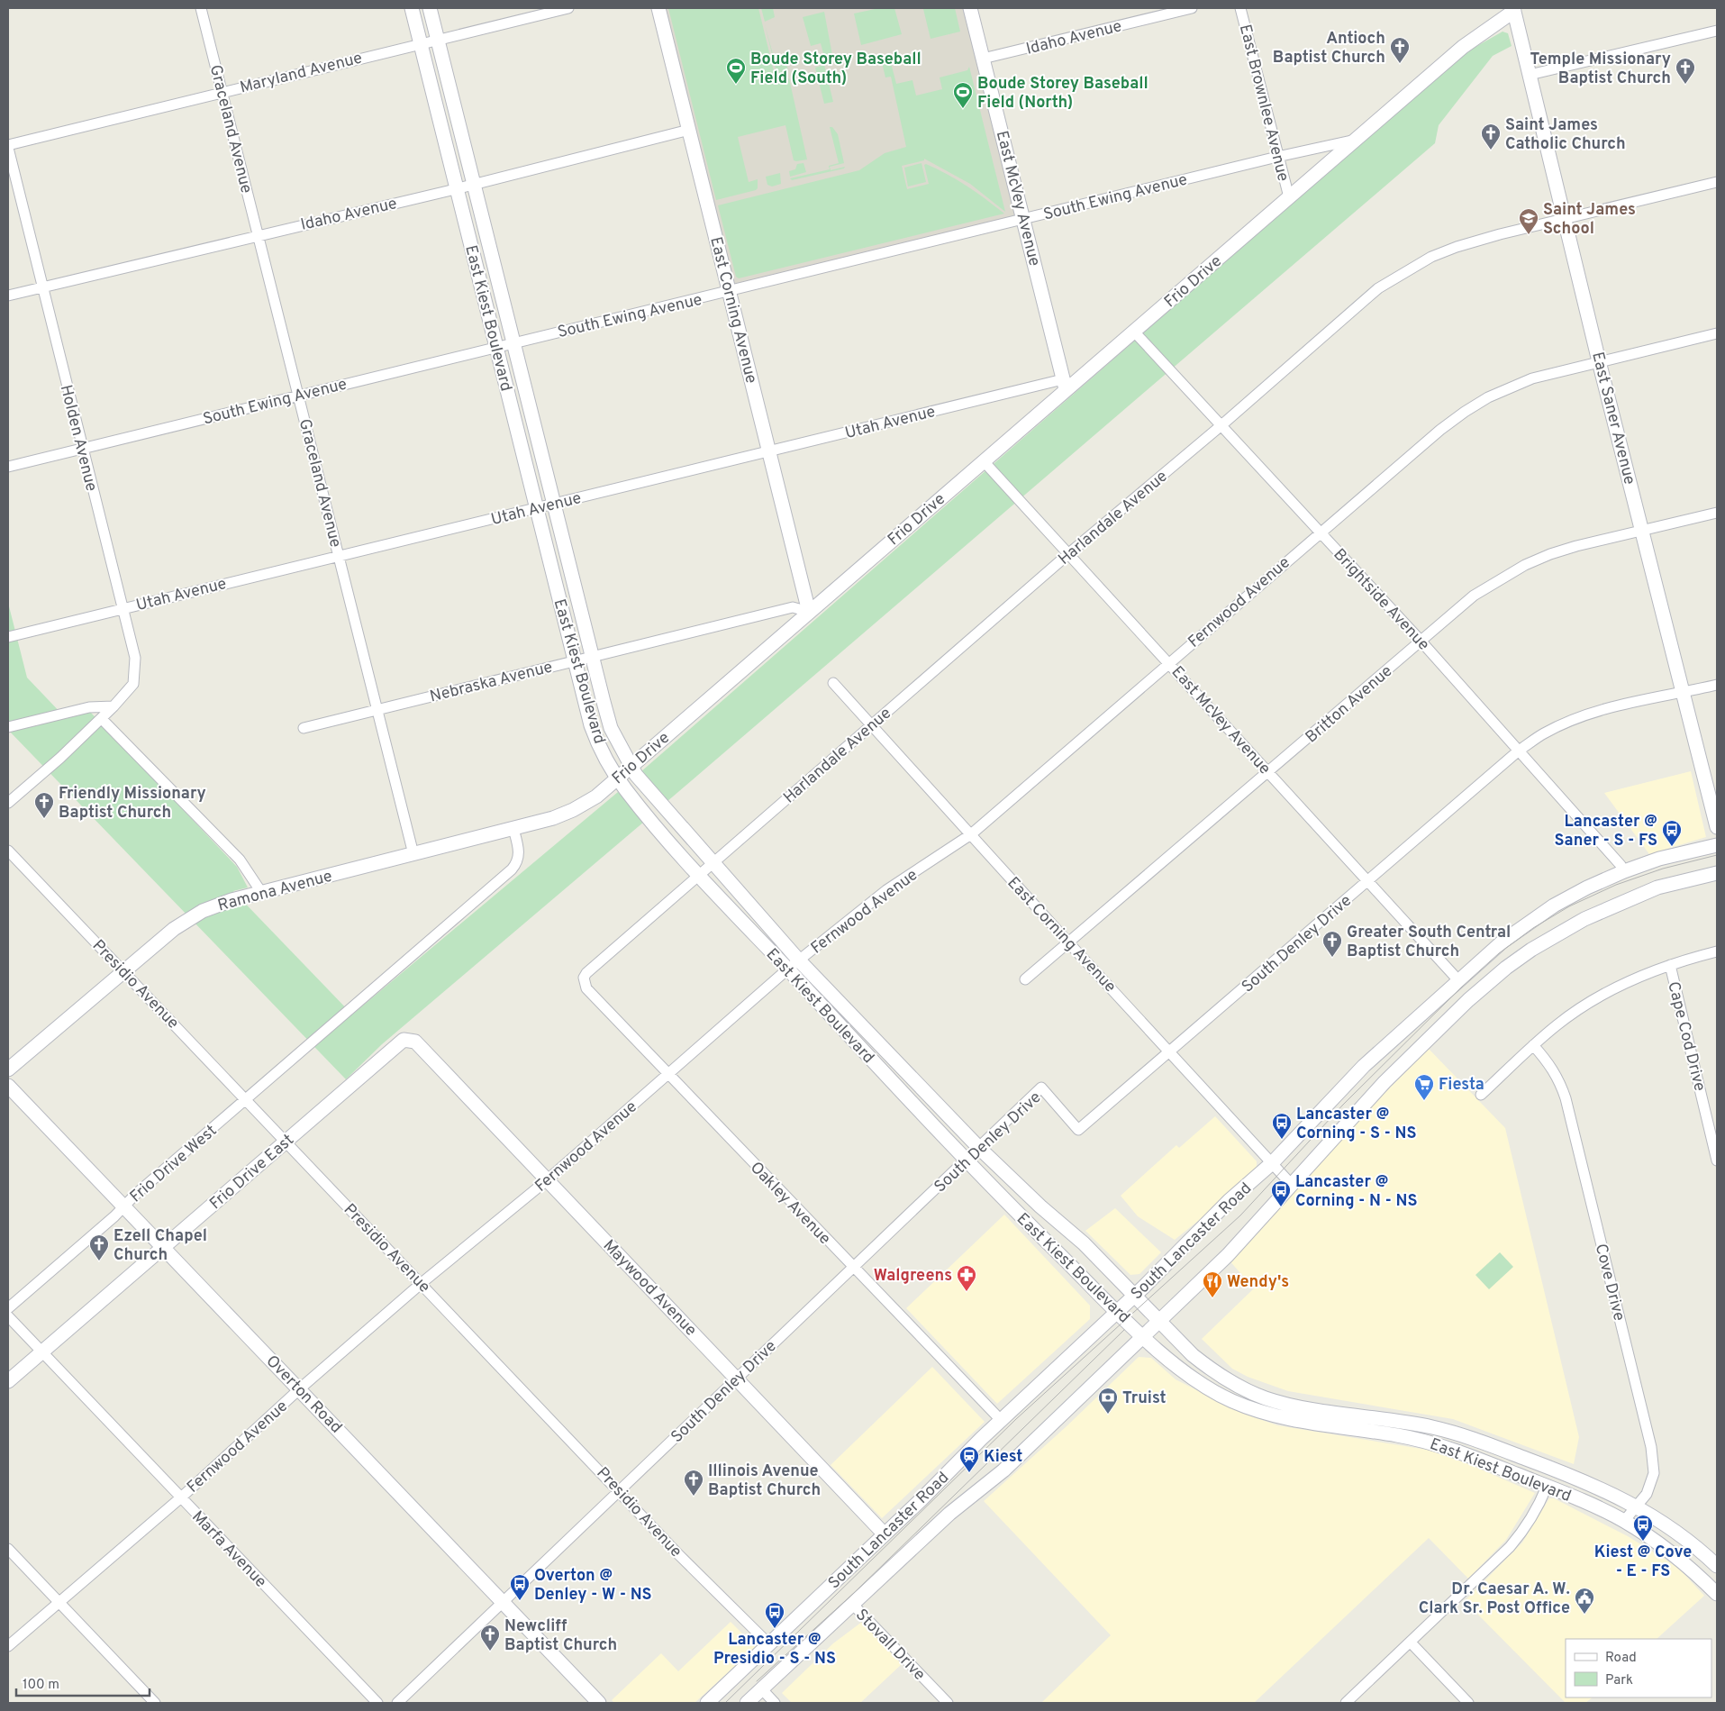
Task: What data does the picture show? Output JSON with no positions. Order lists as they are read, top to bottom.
{
  "streets": {
    "main road": [
      "East McVey Avenue",
      "Frio Drive",
      "East Corning Avenue",
      "East Kiest Boulevard",
      "East Saner Avenue",
      "Ramona Avenue",
      "Frio Drive East",
      "South Lancaster Road",
      "Maywood Avenue",
      "Overton Road"
    ],
    "street": [
      "Idaho Avenue",
      "Maryland Avenue",
      "East Brownlee Avenue",
      "Graceland Avenue",
      "South Ewing Avenue",
      "Utah Avenue",
      "Holden Avenue",
      "Harlandale Avenue",
      "Brightside Avenue",
      "Fernwood Avenue",
      "Nebraska Avenue",
      "Britton Avenue",
      "South Denley Drive",
      "Presidio Avenue",
      "Cape Cod Drive",
      "Frio Drive West",
      "Oakley Avenue",
      "Cove Drive",
      "Marfa Avenue",
      "Stovall Drive"
    ]
  },
  "crossings": [
    ["Idaho Avenue", "Graceland Avenue"],
    ["Idaho Avenue", "East McVey Avenue"],
    ["Idaho Avenue", "East Corning Avenue"],
    ["Idaho Avenue", "East Kiest Boulevard"],
    ["Idaho Avenue", "Holden Avenue"],
    ["Maryland Avenue", "Graceland Avenue"],
    ["Maryland Avenue", "East Kiest Boulevard"],
    ["Maryland Avenue", "Holden Avenue"],
    ["East Brownlee Avenue", "South Ewing Avenue"],
    ["East Brownlee Avenue", "Frio Drive"],
    ["Graceland Avenue", "South Ewing Avenue"],
    ["Graceland Avenue", "Utah Avenue"],
    ["Graceland Avenue", "Nebraska Avenue"],
    ["Graceland Avenue", "Ramona Avenue"],
    ["South Ewing Avenue", "East McVey Avenue"],
    ["South Ewing Avenue", "Frio Drive"],
    ["South Ewing Avenue", "East Corning Avenue"],
    ["South Ewing Avenue", "East Kiest Boulevard"],
    ["South Ewing Avenue", "Holden Avenue"],
    ["East McVey Avenue", "Frio Drive"],
    ["East McVey Avenue", "Utah Avenue"],
    ["East McVey Avenue", "Harlandale Avenue"],
    ["East McVey Avenue", "Fernwood Avenue"],
    ["East McVey Avenue", "Britton Avenue"],
    ["East McVey Avenue", "South Denley Drive"],
    ["East McVey Avenue", "South Lancaster Road"],
    ["Frio Drive", "East Corning Avenue"],
    ["Frio Drive", "East Kiest Boulevard"],
    ["Frio Drive", "East Saner Avenue"],
    ["Frio Drive", "Utah Avenue"],
    ["Frio Drive", "Brightside Avenue"],
    ["Frio Drive", "Nebraska Avenue"],
    ["Frio Drive", "Ramona Avenue"],
    ["Frio Drive", "Frio Drive West"],
    ["East Corning Avenue", "Utah Avenue"],
    ["East Corning Avenue", "Harlandale Avenue"],
    ["East Corning Avenue", "Fernwood Avenue"],
    ["East Corning Avenue", "Nebraska Avenue"],
    ["East Corning Avenue", "Britton Avenue"],
    ["East Corning Avenue", "South Denley Drive"],
    ["East Corning Avenue", "South Lancaster Road"],
    ["East Kiest Boulevard", "Utah Avenue"],
    ["East Kiest Boulevard", "Harlandale Avenue"],
    ["East Kiest Boulevard", "Fernwood Avenue"],
    ["East Kiest Boulevard", "Nebraska Avenue"],
    ["East Kiest Boulevard", "South Denley Drive"],
    ["East Kiest Boulevard", "South Lancaster Road"],
    ["East Kiest Boulevard", "Cove Drive"],
    ["East Saner Avenue", "Harlandale Avenue"],
    ["East Saner Avenue", "Fernwood Avenue"],
    ["East Saner Avenue", "Britton Avenue"],
    ["East Saner Avenue", "South Denley Drive"],
    ["Utah Avenue", "Holden Avenue"],
    ["Harlandale Avenue", "Brightside Avenue"],
    ["Harlandale Avenue", "Oakley Avenue"],
    ["Brightside Avenue", "Fernwood Avenue"],
    ["Brightside Avenue", "Britton Avenue"],
    ["Brightside Avenue", "South Denley Drive"],
    ["Brightside Avenue", "South Lancaster Road"],
    ["Fernwood Avenue", "Presidio Avenue"],
    ["Fernwood Avenue", "Oakley Avenue"],
    ["Fernwood Avenue", "Maywood Avenue"],
    ["Fernwood Avenue", "Overton Road"],
    ["Fernwood Avenue", "Marfa Avenue"],
    ["Ramona Avenue", "Presidio Avenue"],
    ["Ramona Avenue", "Frio Drive West"],
    ["South Denley Drive", "Presidio Avenue"],
    ["South Denley Drive", "Oakley Avenue"],
    ["South Denley Drive", "Maywood Avenue"],
    ["South Denley Drive", "Overton Road"],
    ["Presidio Avenue", "Frio Drive West"],
    ["Presidio Avenue", "Frio Drive East"],
    ["Presidio Avenue", "South Lancaster Road"],
    ["Frio Drive West", "Overton Road"],
    ["Frio Drive East", "Maywood Avenue"],
    ["Frio Drive East", "Overton Road"],
    ["Frio Drive East", "Marfa Avenue"],
    ["Oakley Avenue", "South Lancaster Road"],
    ["South Lancaster Road", "Maywood Avenue"],
    ["South Lancaster Road", "Stovall Drive"]
  ],
  "places": {
    "church": [
      "Antioch Baptist Church",
      "Temple Missionary Baptist Church",
      "Saint James Catholic Church",
      "Friendly Missionary Baptist Church",
      "Greater South Central Baptist Church",
      "Ezell Chapel Church",
      "Illinois Avenue Baptist Church",
      "Newcliff Baptist Church"
    ],
    "sports": ["Boude Storey Baseball Field (South)", "Boude Storey Baseball Field (North)"],
    "school or university": ["Saint James School"],
    "bus stop": [
      "Lancaster @ Saner - S - FS",
      "Lancaster @ Corning - S - NS",
      "Lancaster @ Corning - N - NS",
      "Kiest @ Cove - E - FS",
      "Overton @ Denley - W - NS",
      "Lancaster @ Presidio - S - NS"
    ],
    "supermarket": ["Fiesta"],
    "pharmacy": ["Walgreens"],
    "restaurant": ["Wendy's"],
    "bank": ["Truist"],
    "station": ["Kiest"],
    "public building": ["Dr. Caesar A. W. Clark Sr. Post Office"]
  },
  "legend": ["Road", "Park"],
  "scale_bar": "100 m"
}
